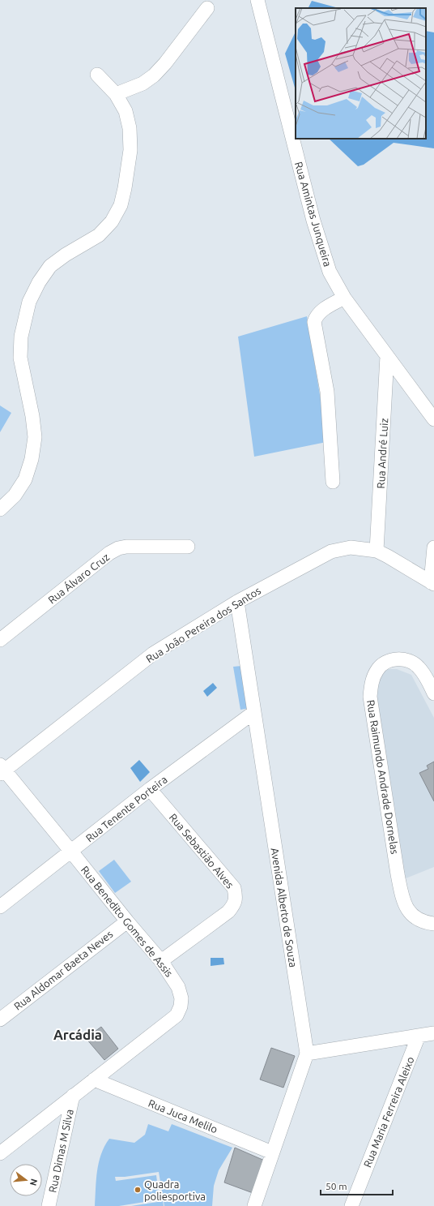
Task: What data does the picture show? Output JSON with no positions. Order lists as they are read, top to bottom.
{
  "streets": {
    "street": [
      "Rua Amintas Junqueira",
      "Rua André Luiz",
      "Rua Álvaro Cruz",
      "Rua João Pereira dos Santos",
      "Rua Raimundo Andrade Dornelas",
      "Rua Tenente Porteira",
      "Rua Sebastião Alves",
      "Avenida Alberto de Souza",
      "Rua Benedito Gomes de Assis",
      "Rua Aldomar Baeta Neves",
      "Rua Maria Ferreira Aleixo",
      "Rua Juca Melilo",
      "Rua Dimas M Silva"
    ]
  },
  "crossings": [
    ["Rua Amintas Junqueira", "Rua André Luiz"],
    ["Rua André Luiz", "Rua João Pereira dos Santos"],
    ["Rua João Pereira dos Santos", "Avenida Alberto de Souza"],
    ["Rua João Pereira dos Santos", "Rua Benedito Gomes de Assis"],
    ["Rua Tenente Porteira", "Rua Sebastião Alves"],
    ["Rua Tenente Porteira", "Avenida Alberto de Souza"],
    ["Rua Tenente Porteira", "Rua Benedito Gomes de Assis"],
    ["Rua Sebastião Alves", "Rua Benedito Gomes de Assis"],
    ["Avenida Alberto de Souza", "Rua Juca Melilo"],
    ["Rua Benedito Gomes de Assis", "Rua Aldomar Baeta Neves"],
    ["Rua Benedito Gomes de Assis", "Rua Juca Melilo"],
    ["Rua Benedito Gomes de Assis", "Rua Dimas M Silva"]
  ],
  "districts": ["Arcádia"],
  "places": ["Quadra poliesportiva"],
  "scale_bar": "50 m",
  "north": "right"
}
